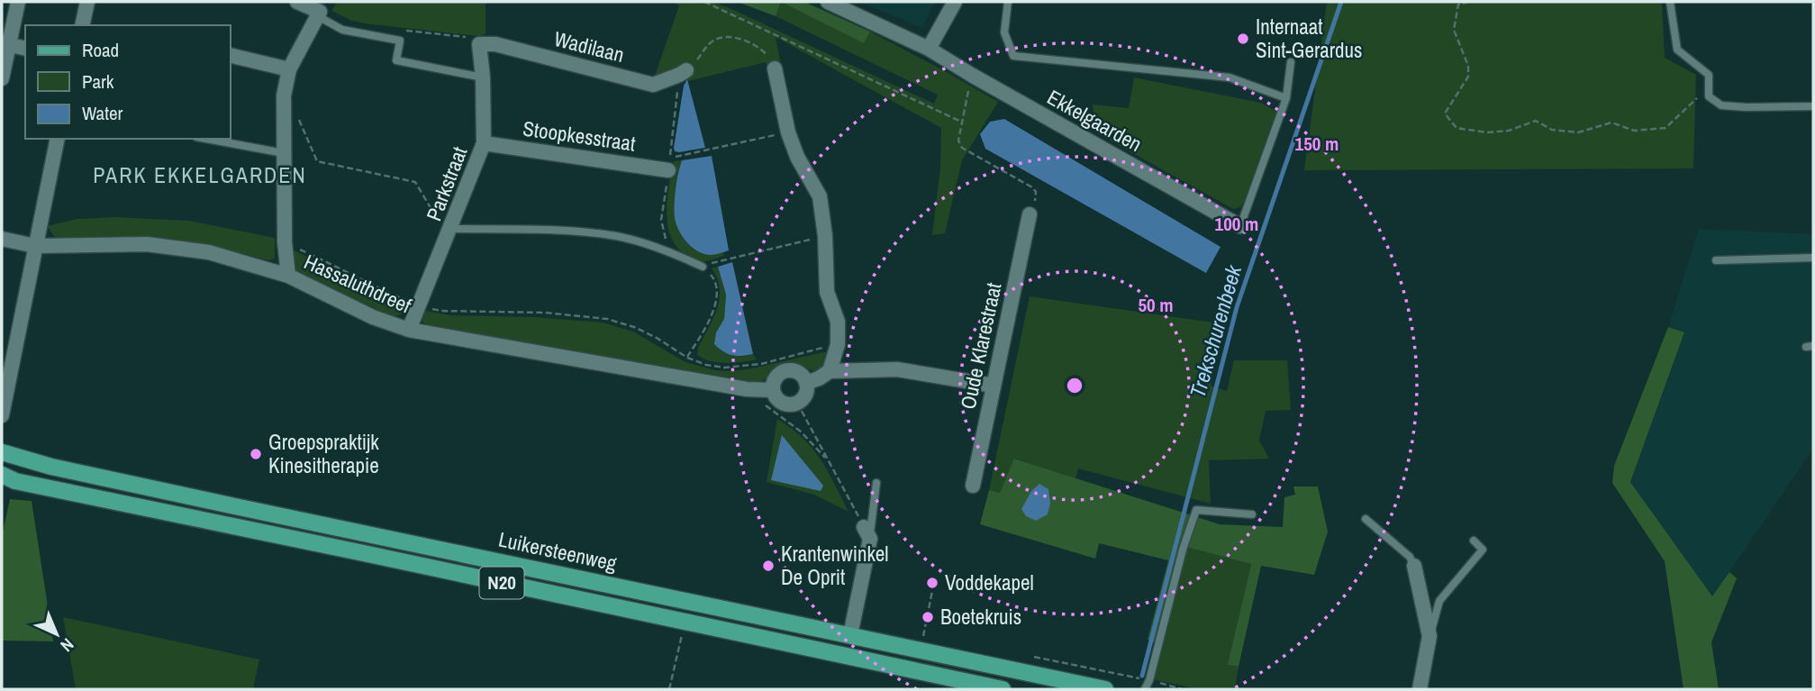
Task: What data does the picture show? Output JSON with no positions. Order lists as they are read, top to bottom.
{
  "streets": {
    "main road": ["Luikersteenweg", "N20"],
    "street": [
      "Wadilaan",
      "Ekkelgaarden",
      "Stoopkesstraat",
      "Parkstraat",
      "Hassaluthdreef",
      "Oude Klarestraat"
    ]
  },
  "crossings": [
    ["Wadilaan", "Parkstraat"],
    ["Stoopkesstraat", "Parkstraat"],
    ["Parkstraat", "Hassaluthdreef"]
  ],
  "districts": ["PARK EKKELGARDEN"],
  "water": ["Trekschurenbeek"],
  "places": [
    "Internaat Sint-Gerardus",
    "Groepspraktijk Kinesitherapie",
    "Krantenwinkel De Oprit",
    "Voddekapel",
    "Boetekruis"
  ],
  "legend": ["Road", "Park", "Water"],
  "north": "bottom right",
  "rings": ["150 m", "100 m", "50 m"]
}
